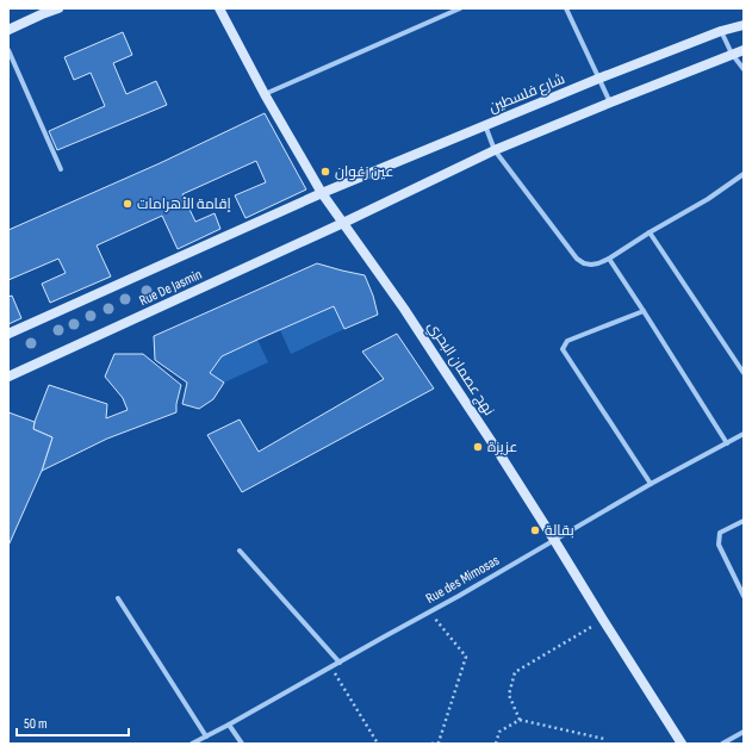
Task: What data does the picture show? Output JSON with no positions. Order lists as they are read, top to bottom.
{
  "streets": {
    "street": [
      "شارع فلسطين",
      "Rue De Jasmin",
      "نهج عصمان البحري",
      "Rue des Mimosas"
    ]
  },
  "crossings": [
    ["شارع فلسطين", "Rue De Jasmin"],
    ["شارع فلسطين", "نهج عصمان البحري"],
    ["Rue De Jasmin", "نهج عصمان البحري"],
    ["نهج عصمان البحري", "Rue des Mimosas"]
  ],
  "places": [
    "عين زغوان",
    "إقامة الأهرامات",
    "عزيزة",
    "بقالة"
  ],
  "scale_bar": "50 m"
}
